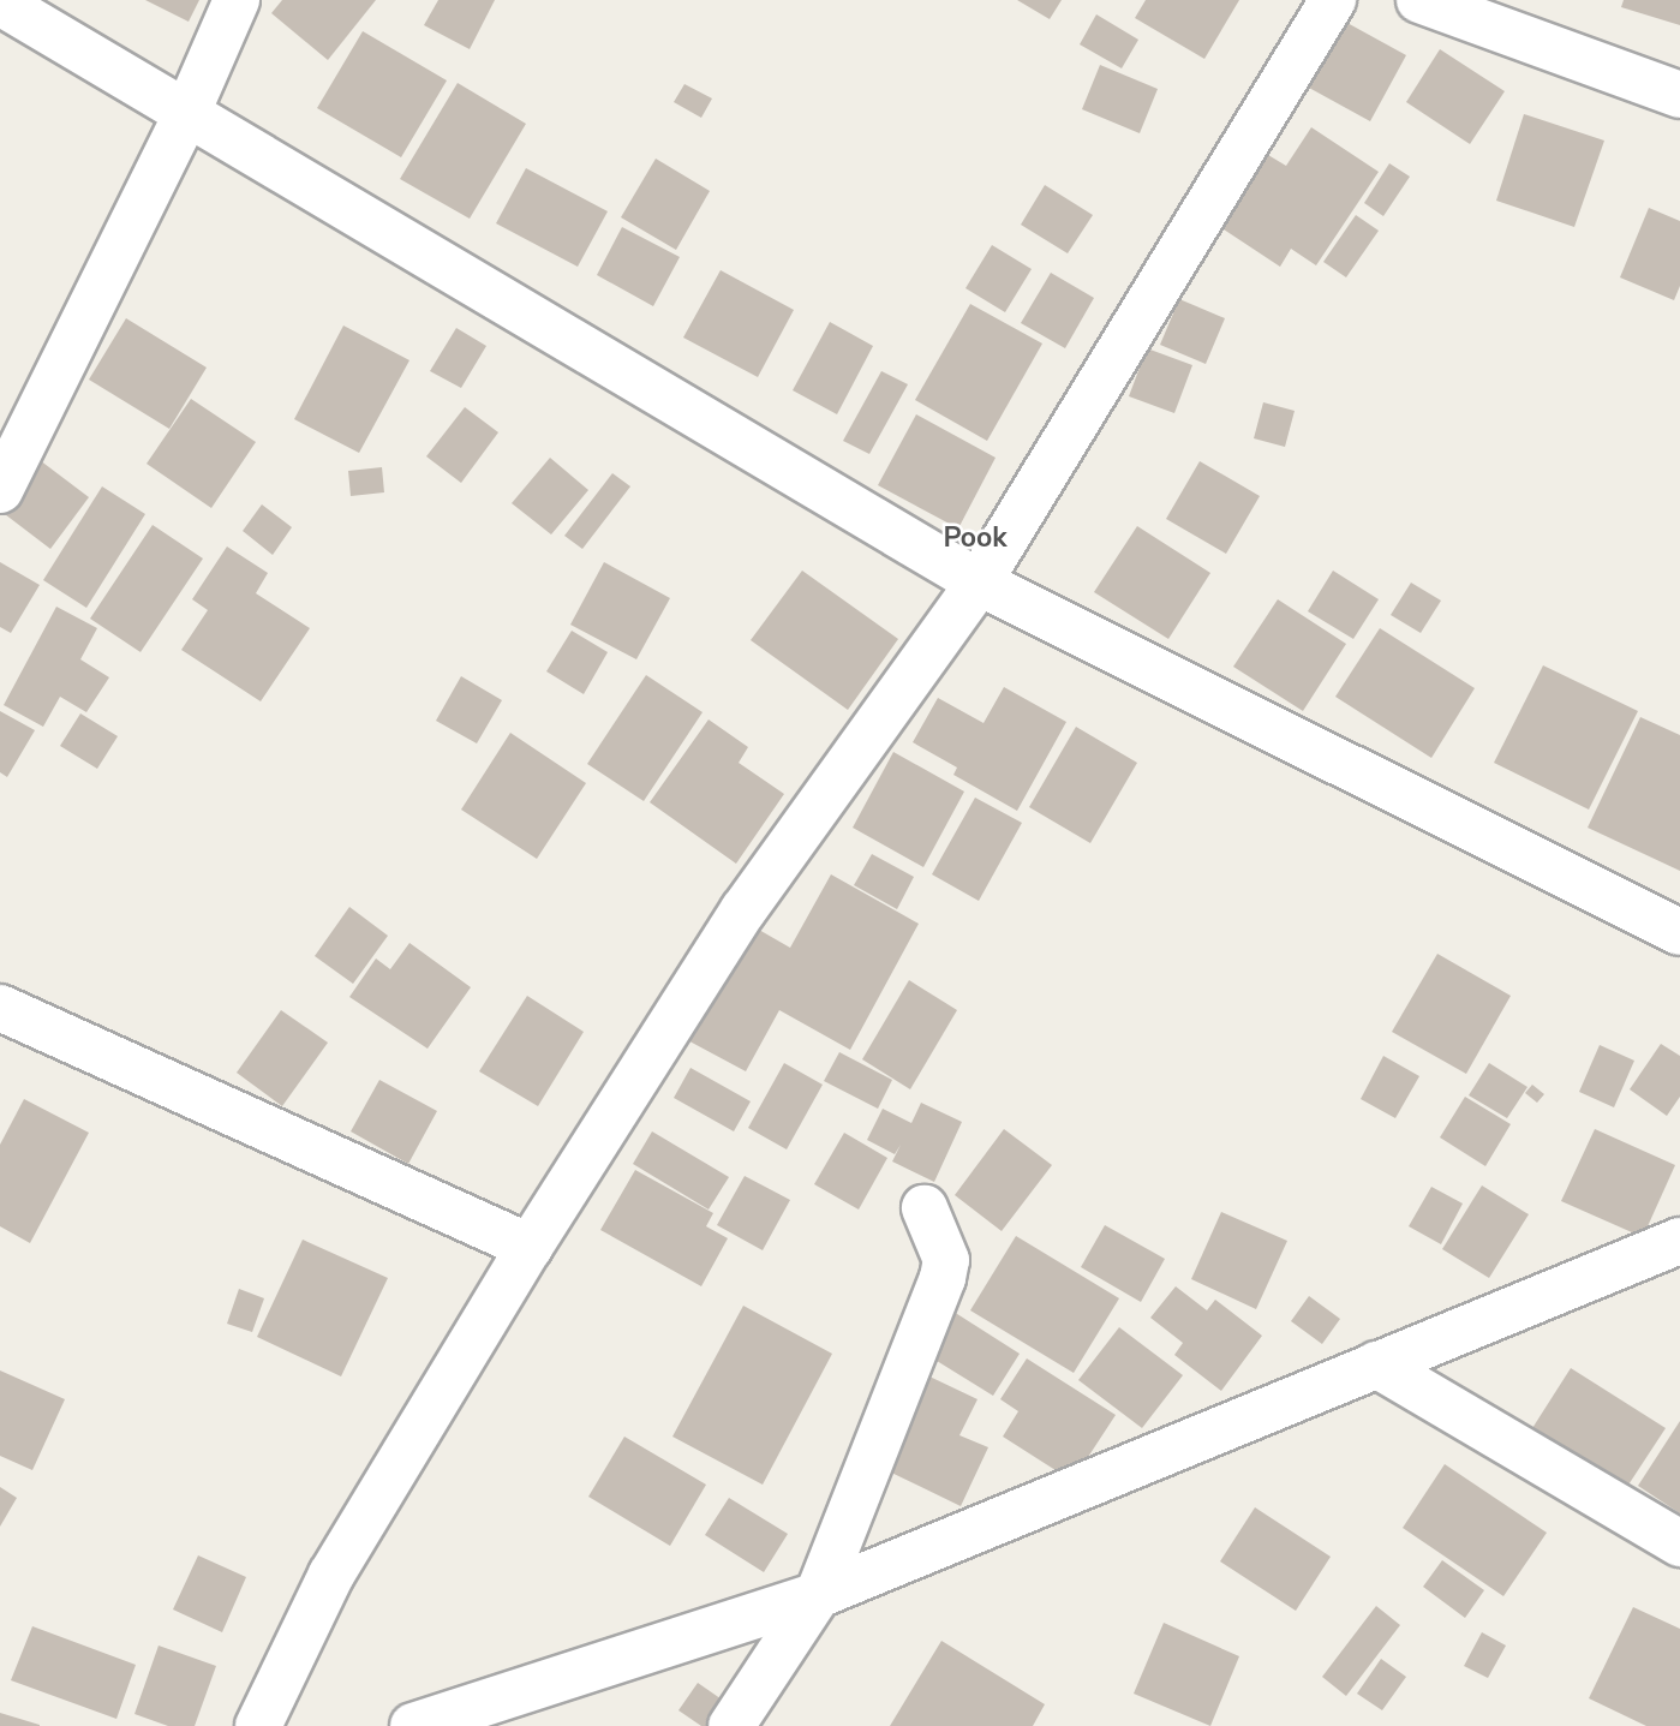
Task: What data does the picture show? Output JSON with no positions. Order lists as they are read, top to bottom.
{
  "districts": ["Pook"]
}
